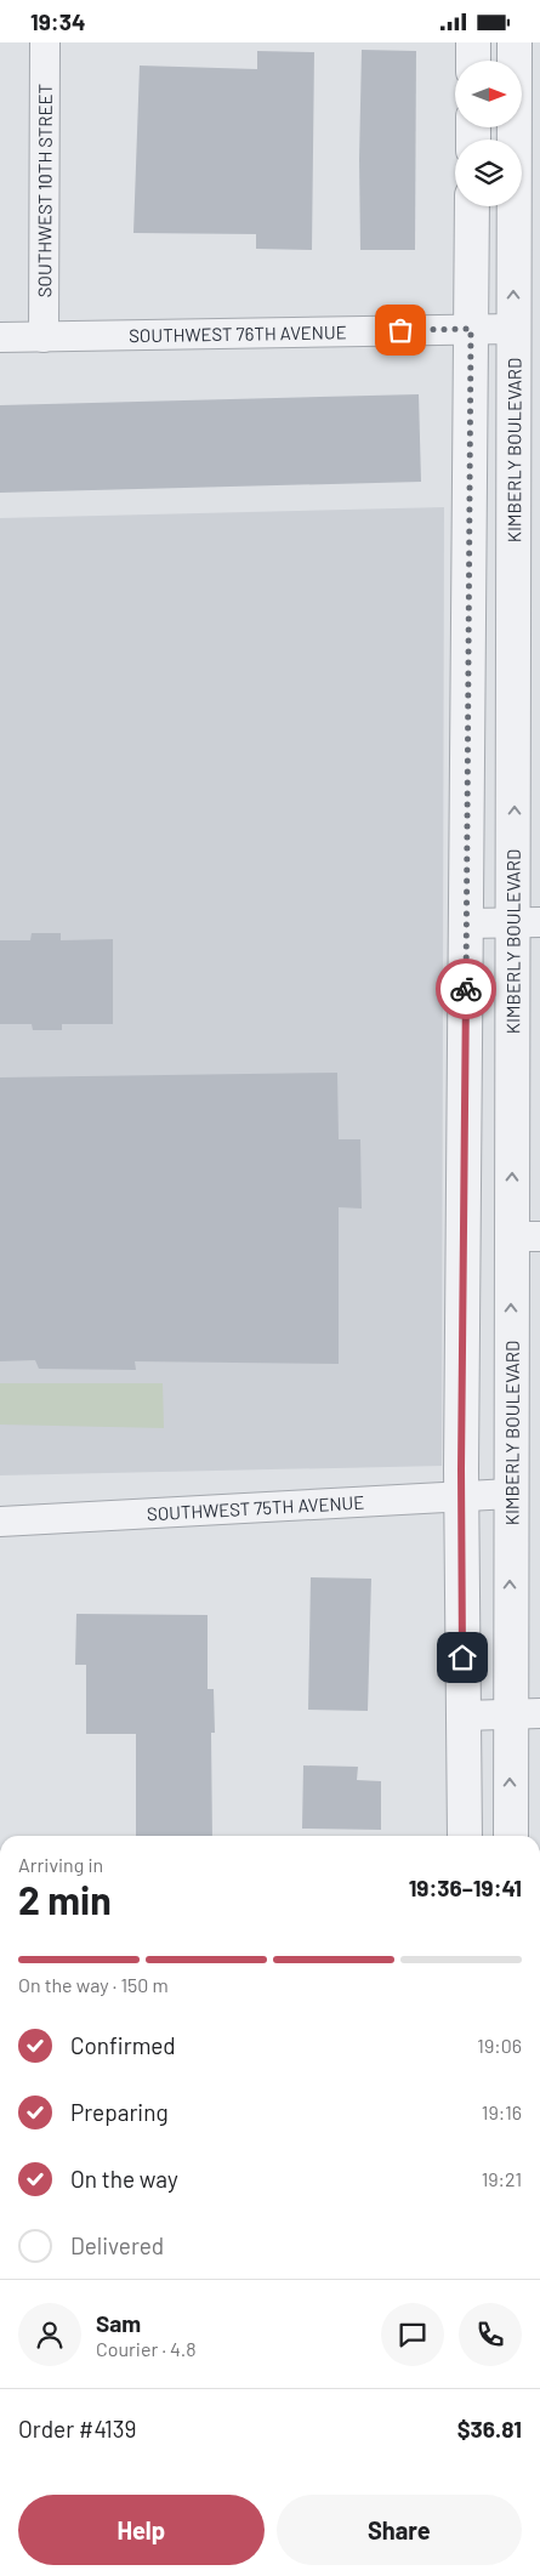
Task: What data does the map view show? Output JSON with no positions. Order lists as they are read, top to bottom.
{
  "streets": {
    "street": [
      "SOUTHWEST 10TH STREET",
      "SOUTHWEST 76TH AVENUE",
      "KIMBERLY BOULEVARD",
      "SOUTHWEST 75TH AVENUE"
    ]
  },
  "crossings": [
    ["SOUTHWEST 10TH STREET", "SOUTHWEST 76TH AVENUE"],
    ["SOUTHWEST 76TH AVENUE", "KIMBERLY BOULEVARD"],
    ["KIMBERLY BOULEVARD", "SOUTHWEST 75TH AVENUE"]
  ],
  "north": "right",
  "page": {
    "status": "19:34",
    "heading": ["2 min", "Arriving in", "19:36–19:41"],
    "panel": [
      "Sam",
      "Courier · 4.8",
      "Order #4139",
      "$36.81"
    ],
    "bar": "On the way · 150 m",
    "list": [
      ["Confirmed", "19:06"],
      ["Preparing", "19:16"],
      ["On the way", "19:21"],
      "Delivered"
    ],
    "buttons": ["Help", "Share"]
  }
}
